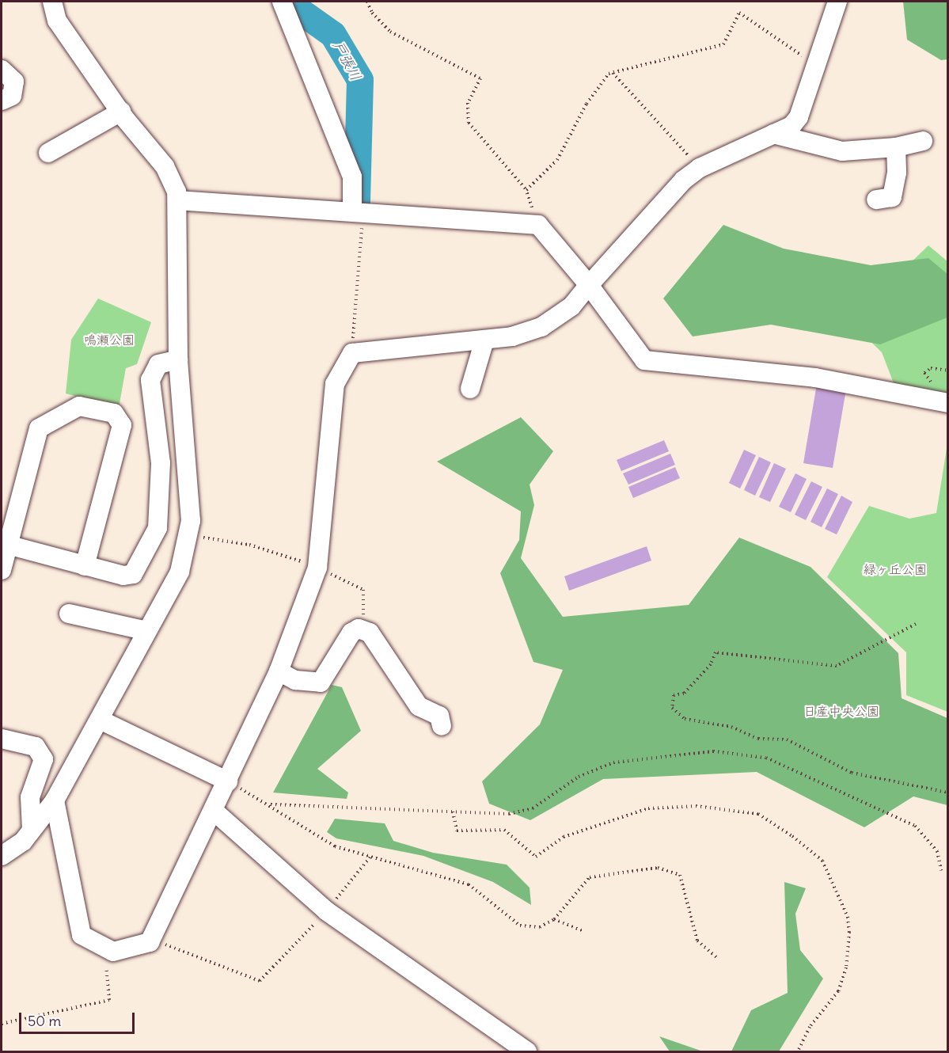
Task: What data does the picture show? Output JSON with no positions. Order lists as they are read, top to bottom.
{
  "water": ["戸張川"],
  "parks": ["鳴瀬公園", "緑ヶ丘公園", "日産中央公園"],
  "scale_bar": "50 m"
}
